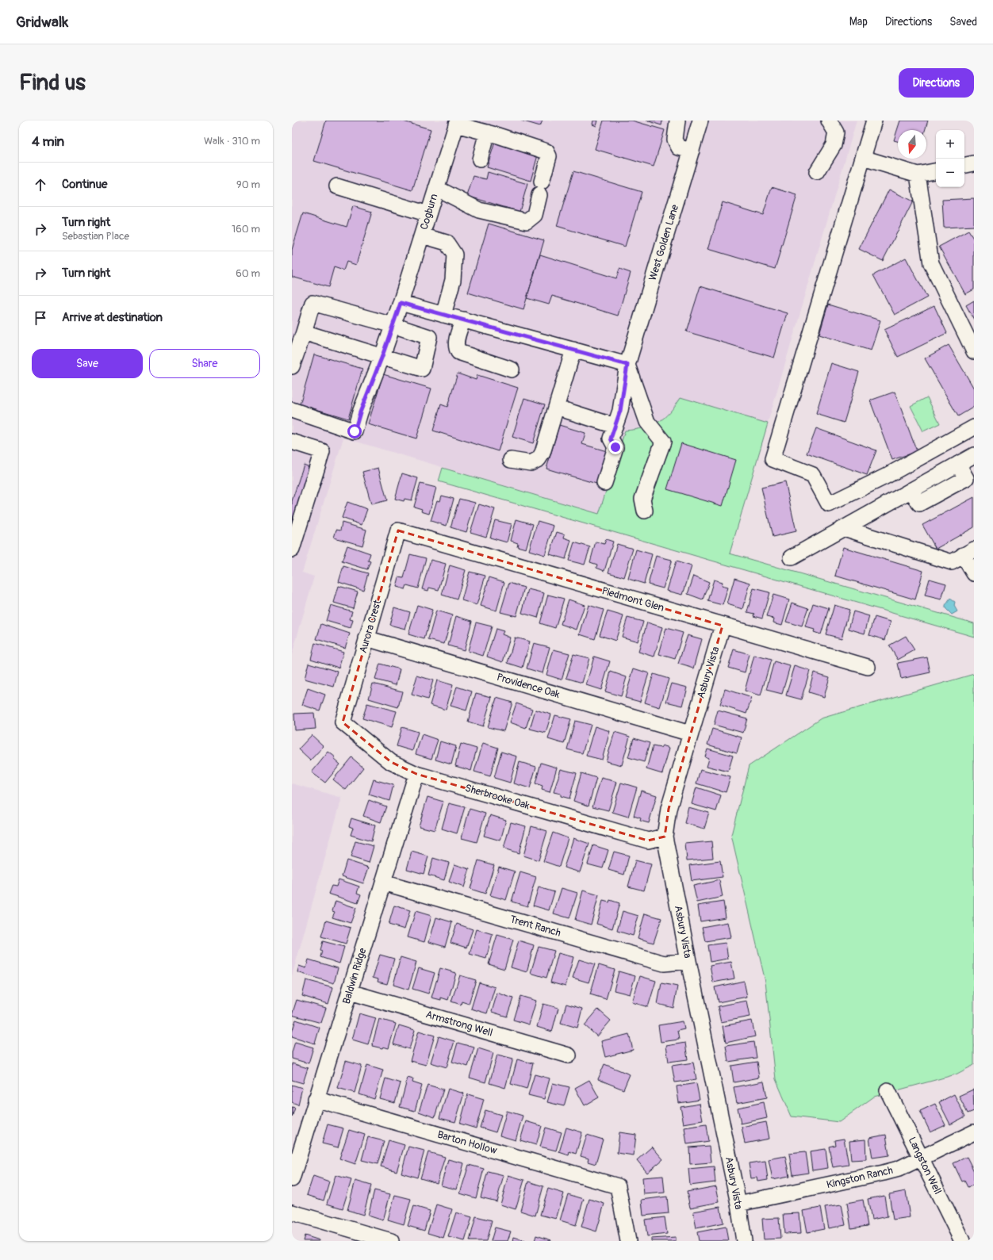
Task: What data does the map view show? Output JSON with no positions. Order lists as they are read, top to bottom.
{
  "streets": {
    "street": [
      "Cogburn",
      "West Golden Lane",
      "Piedmont Glen",
      "Aurora Crest",
      "Asbury Vista",
      "Providence Oak",
      "Sherbrooke Oak",
      "Trent Ranch",
      "Baldwin Ridge",
      "Armstrong Well",
      "Barton Hollow",
      "Langston Well",
      "Kingston Ranch"
    ]
  },
  "crossings": [
    ["Piedmont Glen", "Aurora Crest"],
    ["Piedmont Glen", "Asbury Vista"],
    ["Aurora Crest", "Providence Oak"],
    ["Aurora Crest", "Sherbrooke Oak"],
    ["Asbury Vista", "Providence Oak"],
    ["Asbury Vista", "Sherbrooke Oak"],
    ["Asbury Vista", "Trent Ranch"],
    ["Asbury Vista", "Kingston Ranch"],
    ["Sherbrooke Oak", "Baldwin Ridge"],
    ["Trent Ranch", "Baldwin Ridge"],
    ["Baldwin Ridge", "Armstrong Well"],
    ["Baldwin Ridge", "Barton Hollow"],
    ["Langston Well", "Kingston Ranch"]
  ],
  "north": "bottom",
  "page": {
    "header": "Gridwalk",
    "nav": ["Map", "Directions", "Saved"],
    "buttons": [
      "Directions",
      ["Save", "Share"]
    ],
    "title": "Find us",
    "heading": ["4 min", "Walk · 310 m"],
    "map_buttons": ["+", "−"],
    "list": [
      ["Continue", "90 m"],
      ["Turn right", "Sebastian Place", "160 m"],
      ["Turn right", "60 m"],
      "Arrive at destination"
    ]
  }
}
